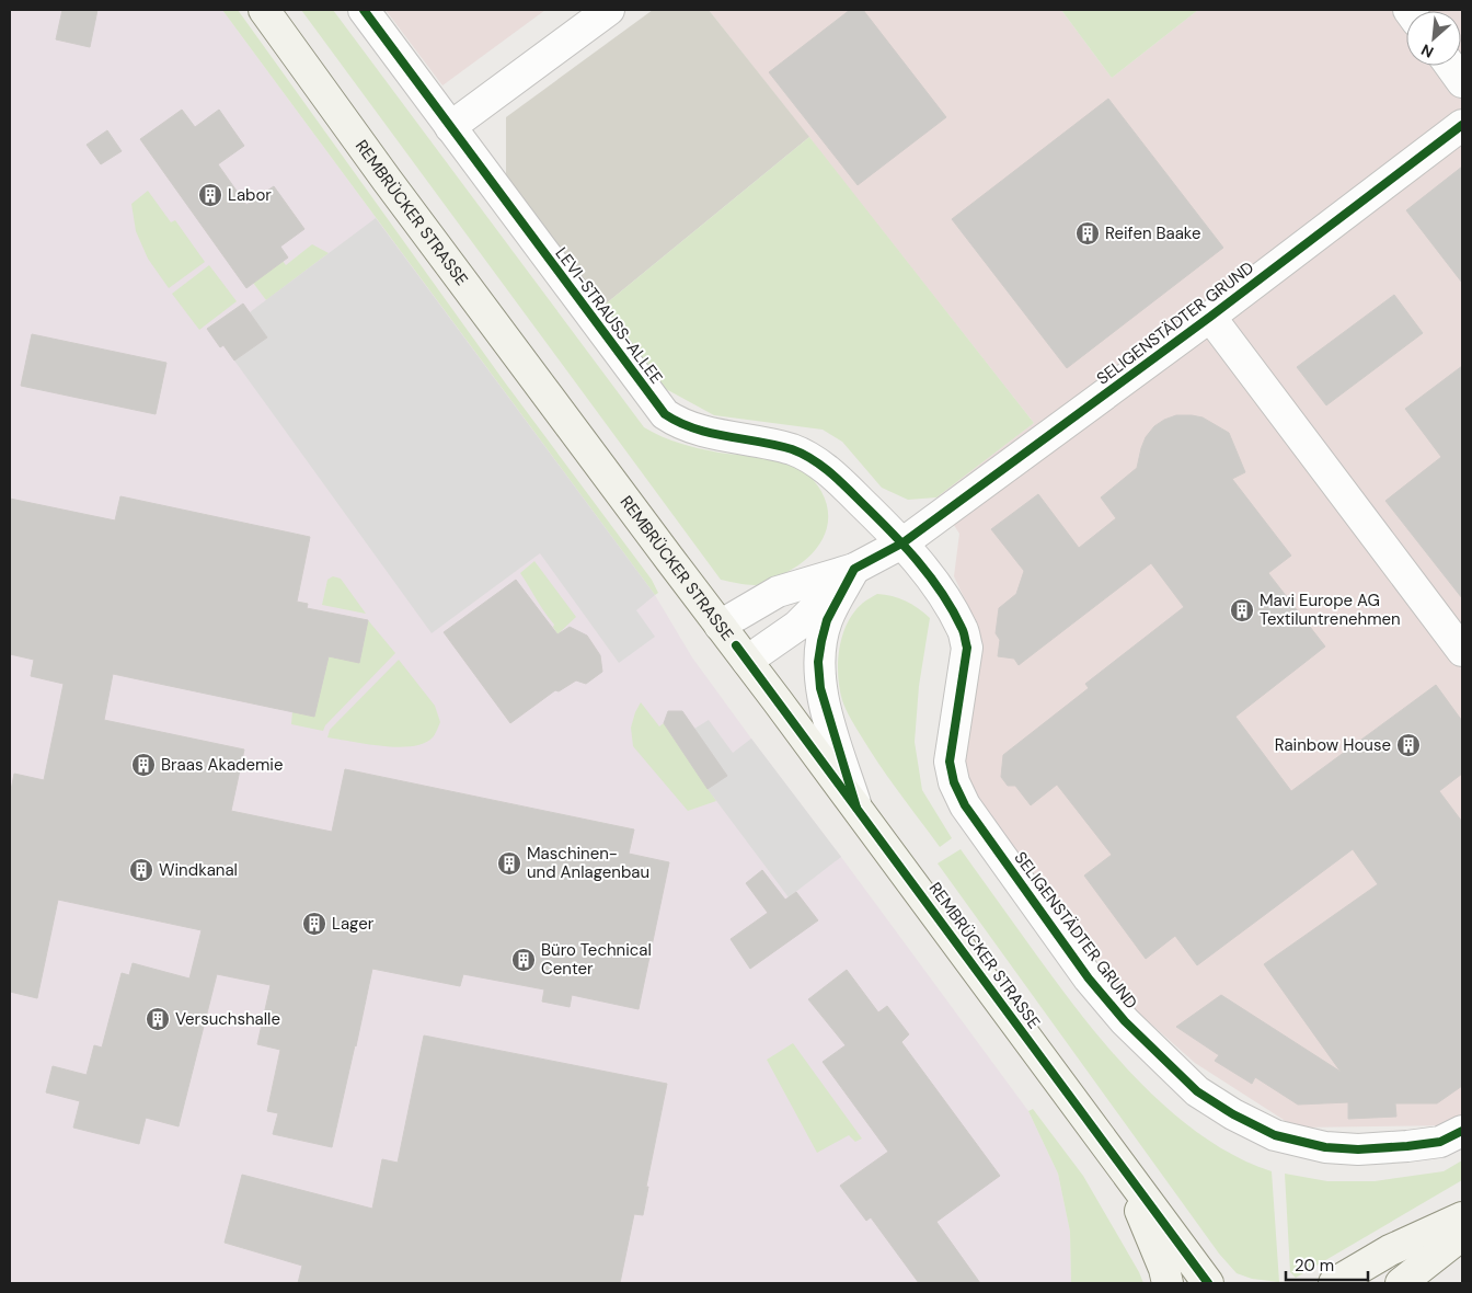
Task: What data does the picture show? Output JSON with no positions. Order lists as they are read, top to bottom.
{
  "streets": {
    "main road": ["REMBRÜCKER STRASSE"],
    "street": ["LEVI-STRAUSS-ALLEE", "SELIGENSTÄDTER GRUND"]
  },
  "crossings": [
    ["REMBRÜCKER STRASSE", "SELIGENSTÄDTER GRUND"],
    ["LEVI-STRAUSS-ALLEE", "SELIGENSTÄDTER GRUND"]
  ],
  "places": {
    "building": [
      "Labor",
      "Reifen Baake",
      "Mavi Europe AG Textiluntrenehmen",
      "Rainbow House",
      "Braas Akademie",
      "Maschinen- und Anlagenbau",
      "Windkanal",
      "Lager",
      "Büro Technical Center",
      "Versuchshalle"
    ]
  },
  "scale_bar": "20 m",
  "north": "bottom left"
}
